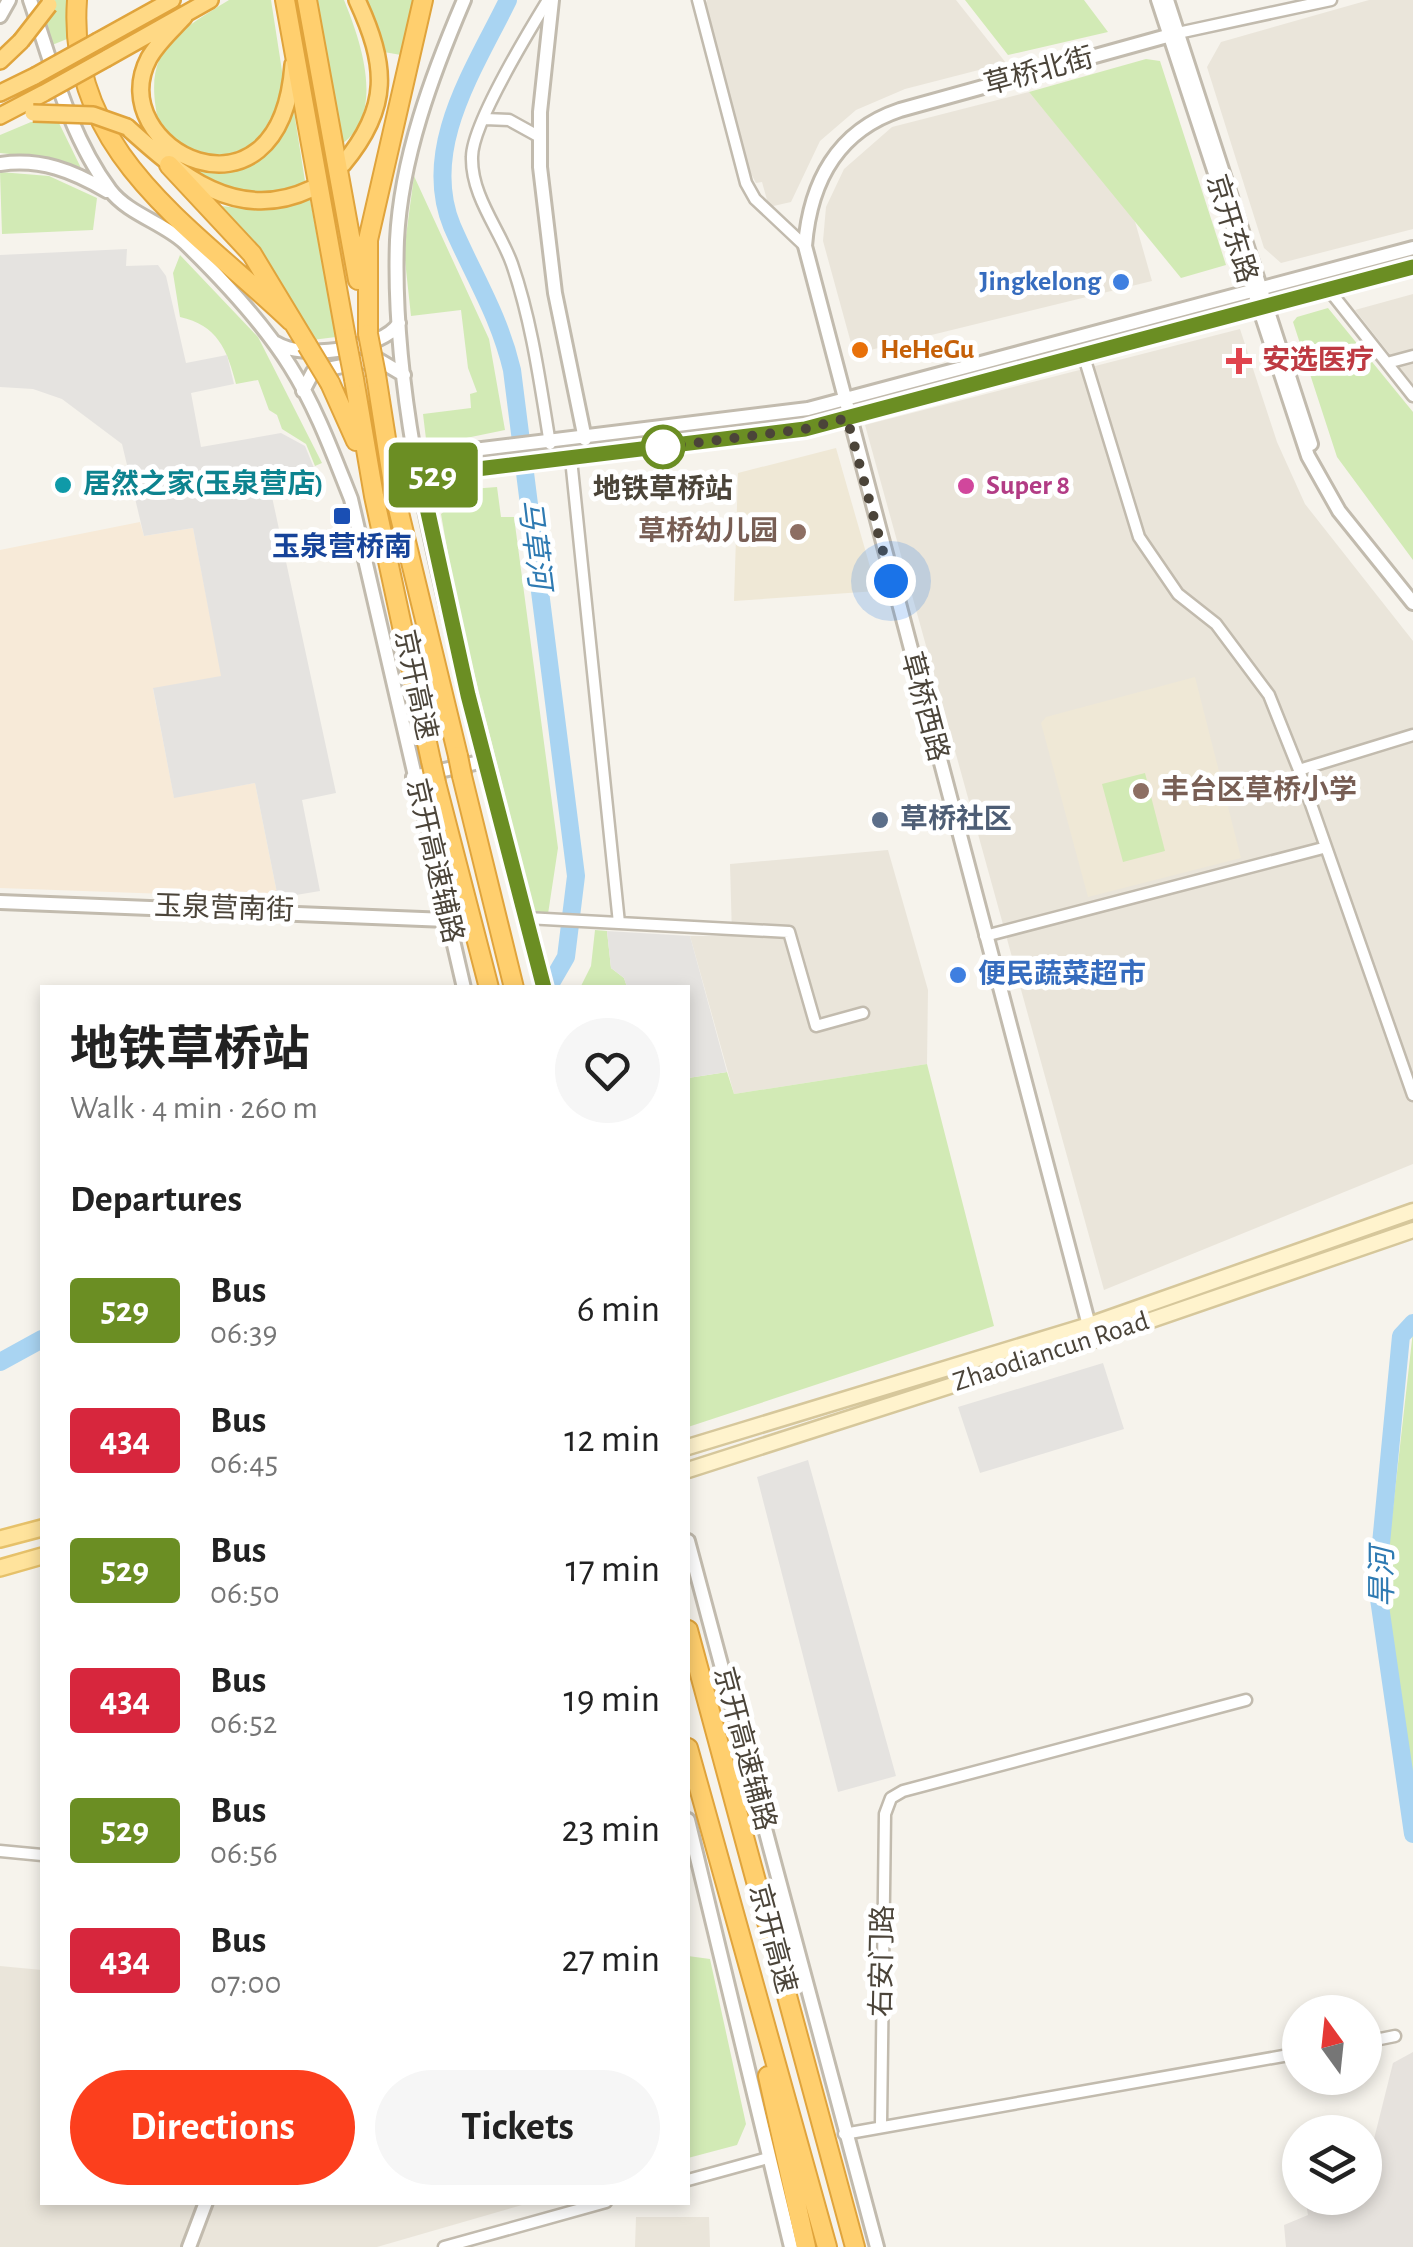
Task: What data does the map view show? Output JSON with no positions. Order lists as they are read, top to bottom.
{
  "streets": {
    "highway": ["京开高速"],
    "main road": ["Zhaodiancun Road"],
    "street": [
      "草桥北街",
      "京开东路",
      "草桥西路",
      "京开高速辅路",
      "玉泉营南街",
      "右安门路"
    ]
  },
  "crossings": [
    ["草桥北街", "京开东路"],
    ["草桥北街", "草桥西路"],
    ["草桥西路", "Zhaodiancun Road"],
    ["京开高速辅路", "玉泉营南街"]
  ],
  "water": ["马草河", "旱河"],
  "places": {
    "other": [
      "Jingkelong",
      "HeHeGu",
      "地铁草桥站",
      "居然之家(玉泉营店)",
      "Super 8",
      "草桥幼儿园",
      "丰台区草桥小学",
      "草桥社区",
      "便民蔬菜超市"
    ],
    "health": ["安选医疗"],
    "transit": ["玉泉营桥南"]
  },
  "lines": ["bus line 529"],
  "north": "top",
  "page": {
    "on_map": "529",
    "heading": [
      ["地铁草桥站", "Walk · 4 min · 260 m"],
      "Departures"
    ],
    "list": [
      {
        "mark": "529",
        "name": "Bus",
        "note": "06:39",
        "value": "6 min"
      },
      {
        "mark": "434",
        "name": "Bus",
        "note": "06:45",
        "value": "12 min"
      },
      {
        "mark": "529",
        "name": "Bus",
        "note": "06:50",
        "value": "17 min"
      },
      {
        "mark": "434",
        "name": "Bus",
        "note": "06:52",
        "value": "19 min"
      },
      {
        "mark": "529",
        "name": "Bus",
        "note": "06:56",
        "value": "23 min"
      },
      {
        "mark": "434",
        "name": "Bus",
        "note": "07:00",
        "value": "27 min"
      }
    ],
    "buttons": ["Directions", "Tickets"]
  }
}
